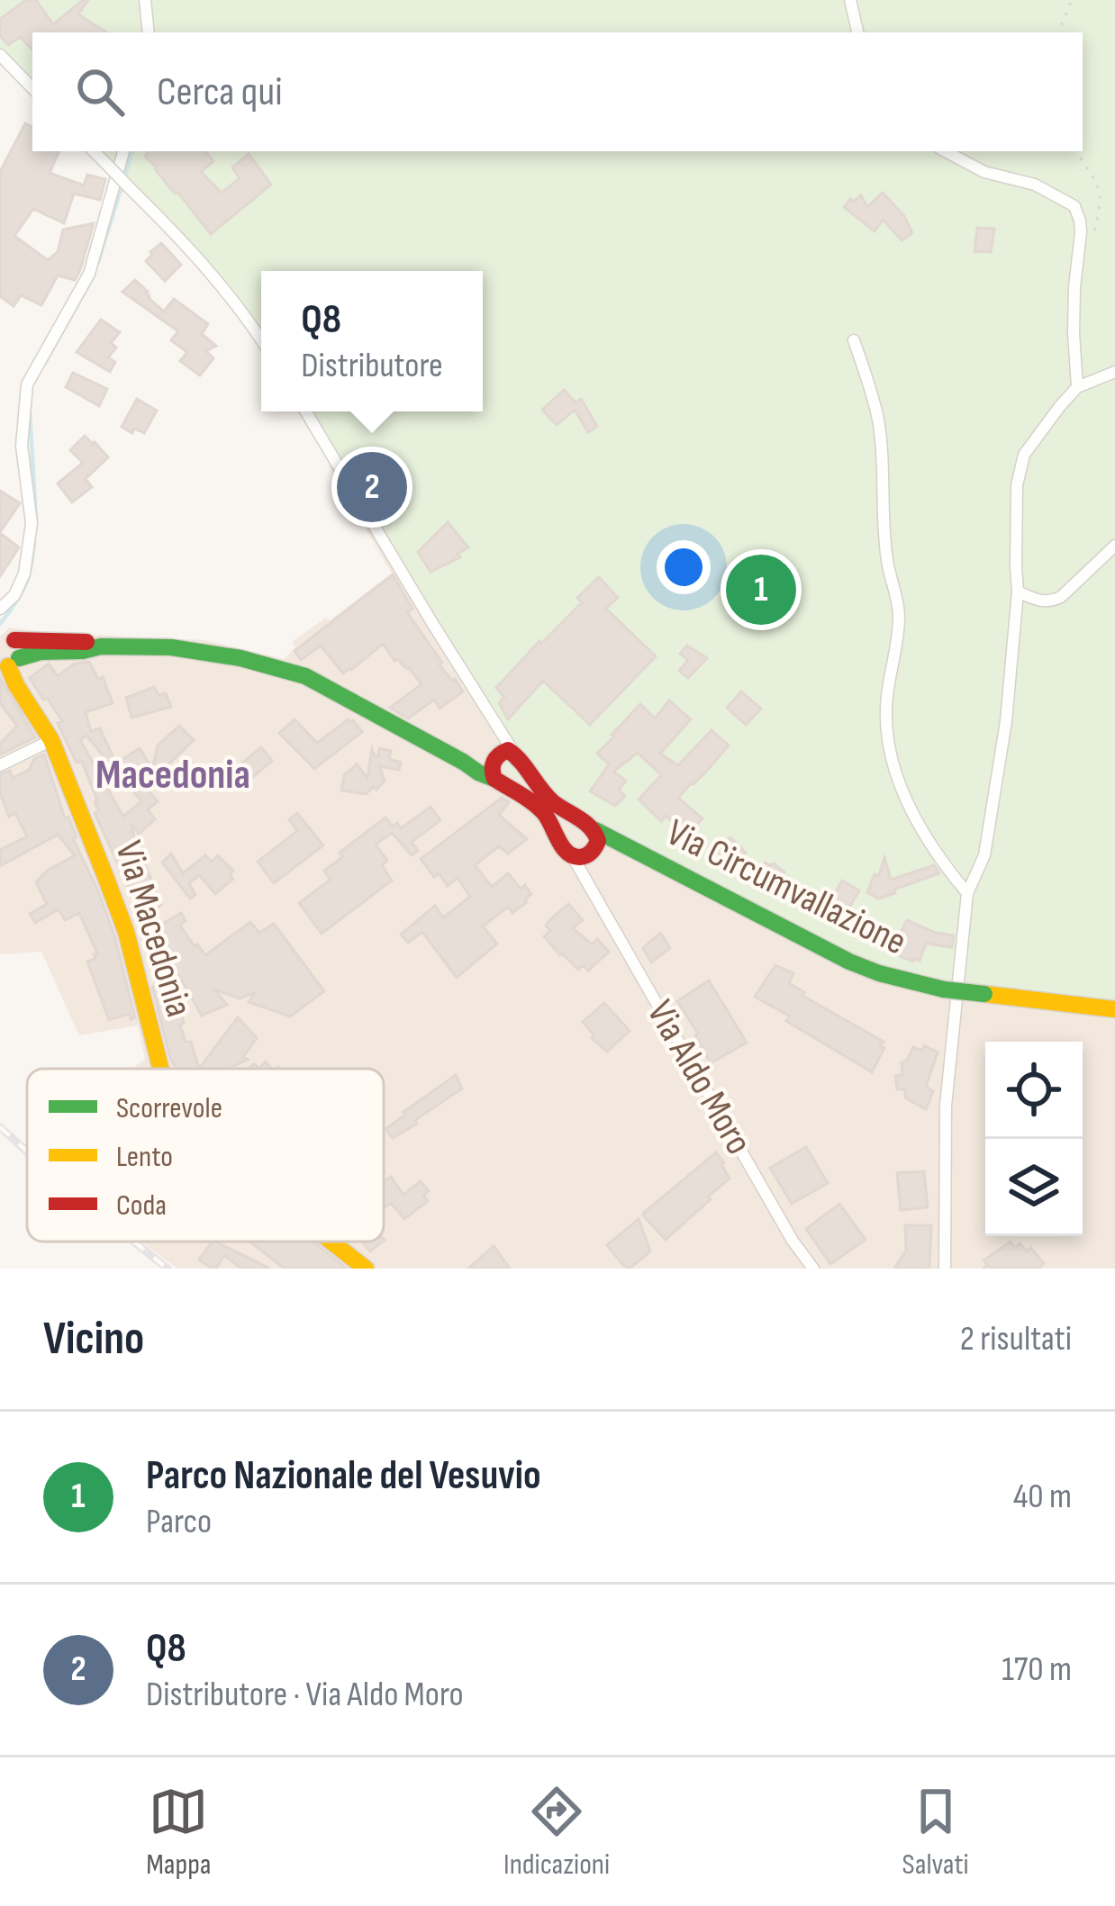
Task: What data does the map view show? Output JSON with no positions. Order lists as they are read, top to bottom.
{
  "streets": {
    "main road": ["Via Circumvallazione", "Via Macedonia"],
    "street": ["Via Aldo Moro"]
  },
  "crossings": [
    ["Via Circumvallazione", "Via Aldo Moro"]
  ],
  "districts": ["Macedonia"],
  "legend": ["Scorrevole", "Lento", "Coda"],
  "page": {
    "search": "Cerca qui",
    "popup": ["Q8", "Distributore"],
    "pins": ["2", "1"],
    "heading": ["Vicino", "2 risultati"],
    "list": [
      {
        "mark": "1",
        "name": "Parco Nazionale del Vesuvio",
        "note": "Parco",
        "value": "40 m"
      },
      {
        "mark": "2",
        "name": "Q8",
        "note": "Distributore · Via Aldo Moro",
        "value": "170 m"
      }
    ],
    "nav": ["Mappa", "Indicazioni", "Salvati"]
  }
}
